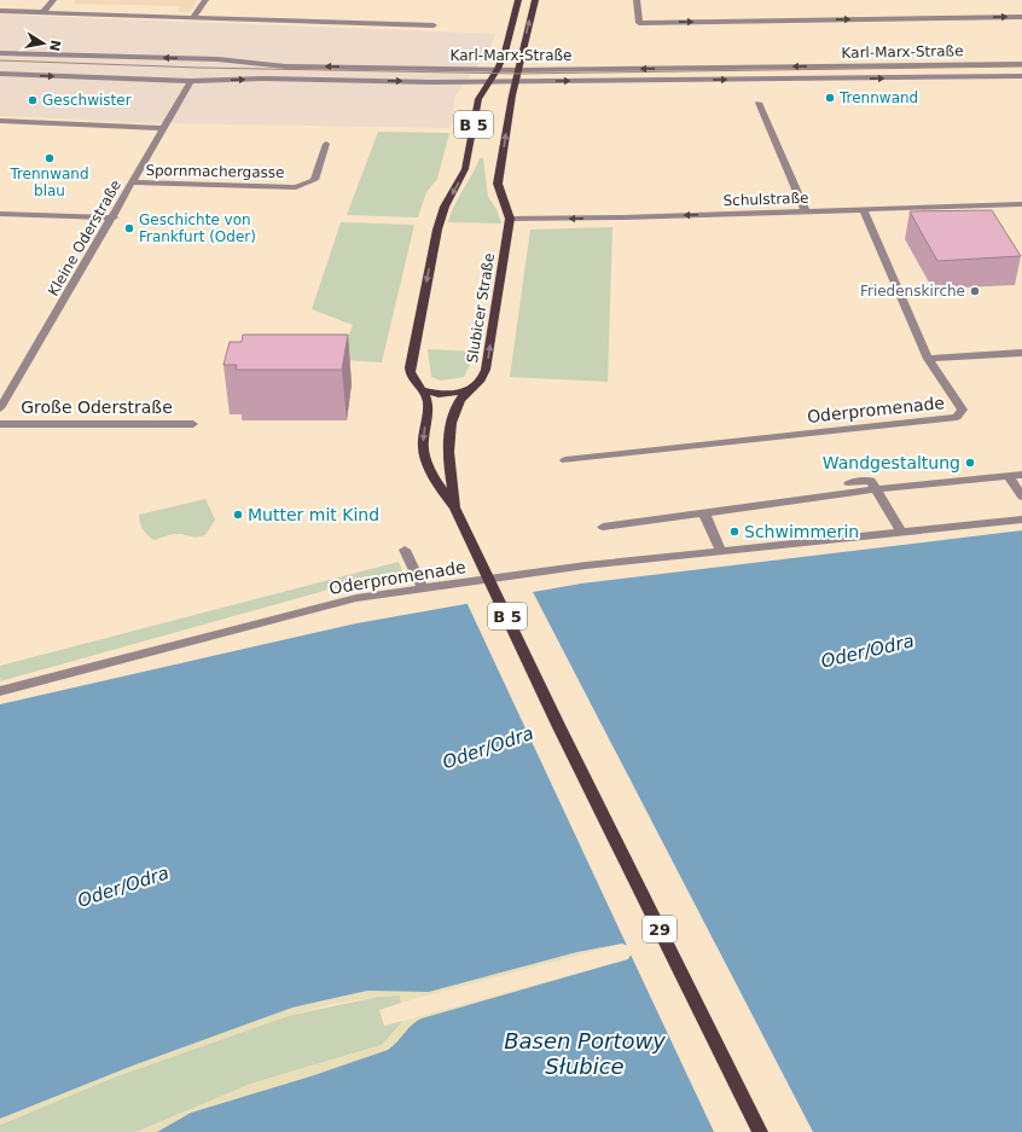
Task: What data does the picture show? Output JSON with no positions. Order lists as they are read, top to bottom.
{
  "streets": {
    "main road": ["B 5", "Slubicer Straße", "29"],
    "street": [
      "Karl-Marx-Straße",
      "Spornmachergasse",
      "Schulstraße",
      "Kleine Oderstraße",
      "Große Oderstraße",
      "Oderpromenade"
    ]
  },
  "crossings": [
    ["Karl-Marx-Straße", "B 5"],
    ["Karl-Marx-Straße", "Kleine Oderstraße"],
    ["Karl-Marx-Straße", "Slubicer Straße"],
    ["B 5", "Slubicer Straße"],
    ["B 5", "29"],
    ["Spornmachergasse", "Kleine Oderstraße"],
    ["Schulstraße", "Slubicer Straße"],
    ["Schulstraße", "Oderpromenade"]
  ],
  "one_way": ["Schulstraße"],
  "water": ["Oder/Odra", "Basen Portowy Słubice"],
  "places": [
    "Trennwand",
    "Geschwister",
    "Trennwand blau",
    "Geschichte von Frankfurt (Oder)",
    "Friedenskirche",
    "Wandgestaltung",
    "Mutter mit Kind",
    "Schwimmerin"
  ],
  "north": "right"
}
